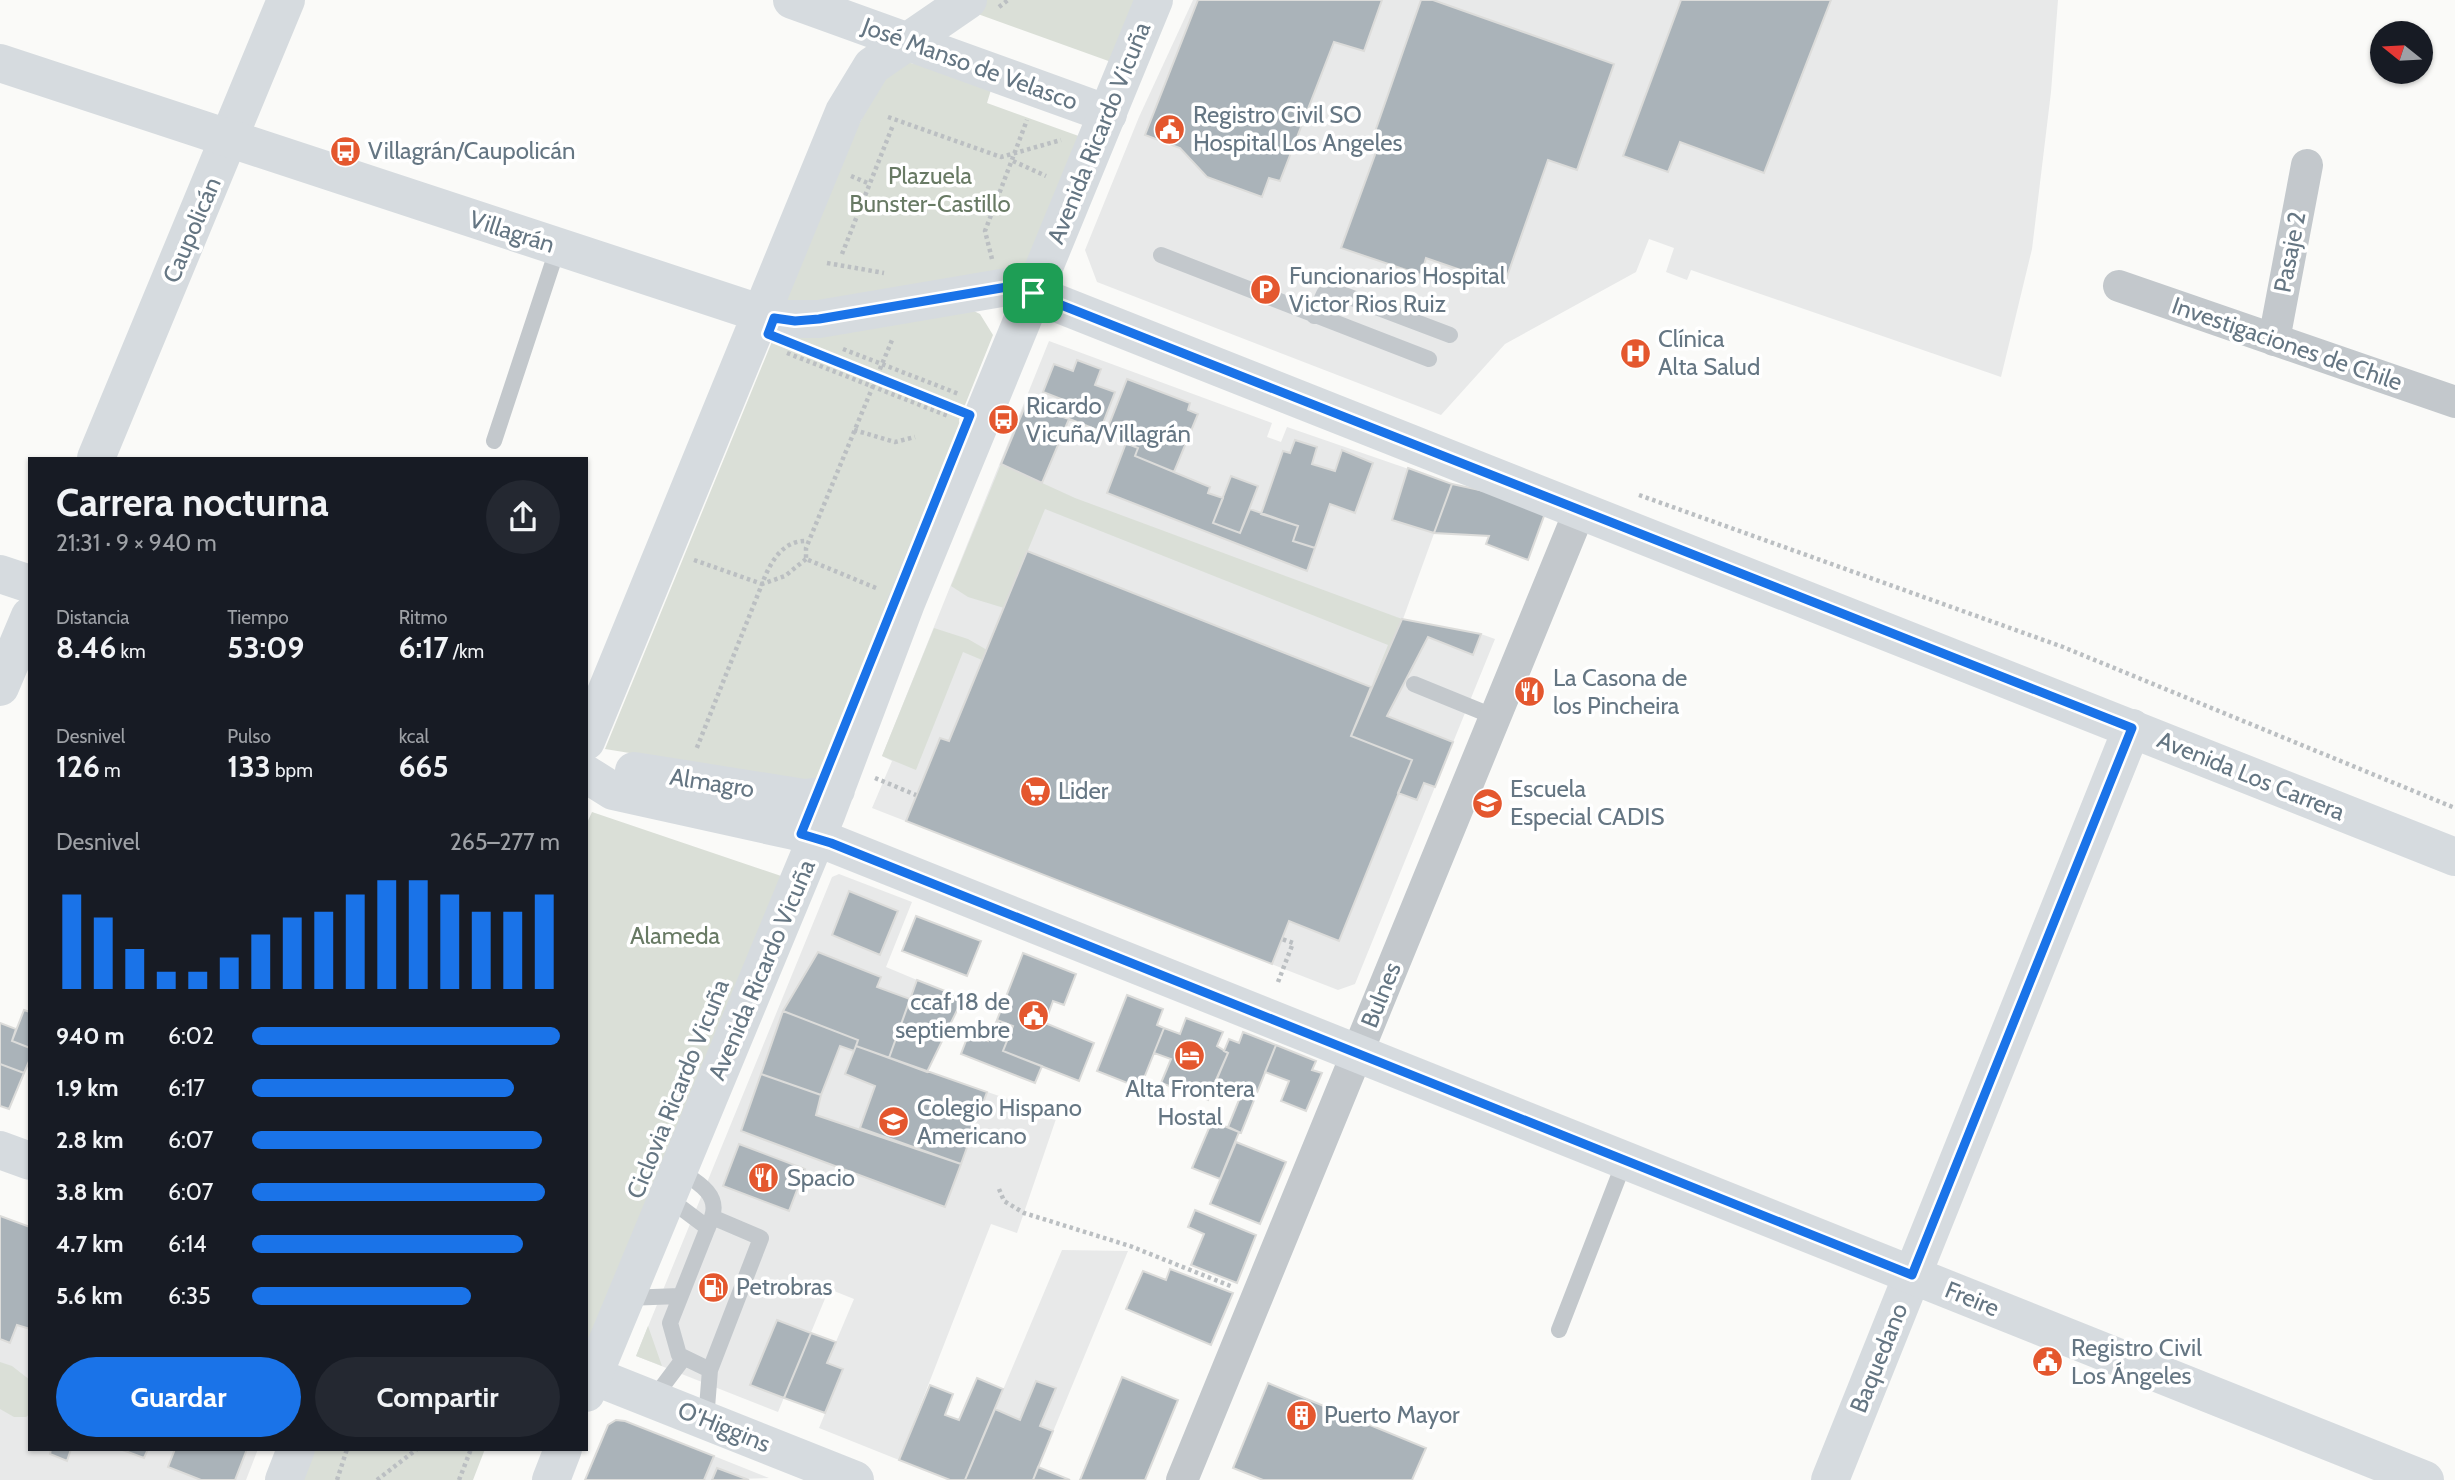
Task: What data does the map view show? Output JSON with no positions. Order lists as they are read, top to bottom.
{
  "streets": {
    "main road": [
      "José Manso de Velasco",
      "Avenida Ricardo Vicuña",
      "Caupolicán",
      "Villagrán",
      "Avenida Los Carrera",
      "Almagro",
      "Freire",
      "Baquedano",
      "O'Higgins"
    ],
    "street": ["Pasaje 2", "Investigaciones de Chile", "Bulnes"]
  },
  "crossings": [
    ["José Manso de Velasco", "Avenida Ricardo Vicuña"],
    ["Avenida Ricardo Vicuña", "Villagrán"],
    ["Avenida Ricardo Vicuña", "Avenida Los Carrera"],
    ["Avenida Ricardo Vicuña", "Almagro"],
    ["Avenida Ricardo Vicuña", "Freire"],
    ["Avenida Ricardo Vicuña", "O'Higgins"],
    ["Caupolicán", "Villagrán"],
    ["Villagrán", "Avenida Los Carrera"],
    ["Pasaje 2", "Investigaciones de Chile"],
    ["Avenida Los Carrera", "Bulnes"],
    ["Avenida Los Carrera", "Baquedano"],
    ["Almagro", "Freire"],
    ["Bulnes", "Freire"],
    ["Freire", "Baquedano"]
  ],
  "parks": ["Plazuela Bunster-Castillo", "Alameda"],
  "places": {
    "public building": ["Registro Civil SO Hospital Los Angeles", "ccaf 18 de septiembre", "Registro Civil Los Ángeles"],
    "bus stop": ["Villagrán/Caupolicán", "Ricardo Vicuña/Villagrán"],
    "parking": ["Funcionarios Hospital Victor Rios Ruiz"],
    "hospital": ["Clínica Alta Salud"],
    "restaurant": ["La Casona de los Pincheira", "Spacio"],
    "supermarket": ["Lider"],
    "school or university": ["Escuela Especial CADIS", "Colegio Hispano Americano"],
    "hotel": ["Alta Frontera Hostal"],
    "fuel station": ["Petrobras"],
    "building": ["Puerto Mayor"]
  },
  "north": "left",
  "page": {
    "heading": ["Carrera nocturna", "21:31 · 9 × 940 m"],
    "stats": [
      ["Distancia", "8.46 km"],
      ["Tiempo", "53:09"],
      ["Ritmo", "6:17 /km"],
      ["Desnivel", "126 m"],
      ["Pulso", "133 bpm"],
      ["kcal", "665"]
    ],
    "chart": ["Desnivel", "265–277 m"],
    "list": [
      {
        "name": "940 m",
        "note": "6:02"
      },
      {
        "name": "1.9 km",
        "note": "6:17"
      },
      {
        "name": "2.8 km",
        "note": "6:07"
      },
      {
        "name": "3.8 km",
        "note": "6:07"
      },
      {
        "name": "4.7 km",
        "note": "6:14"
      },
      {
        "name": "5.6 km",
        "note": "6:35"
      }
    ],
    "buttons": ["Guardar", "Compartir"]
  }
}
